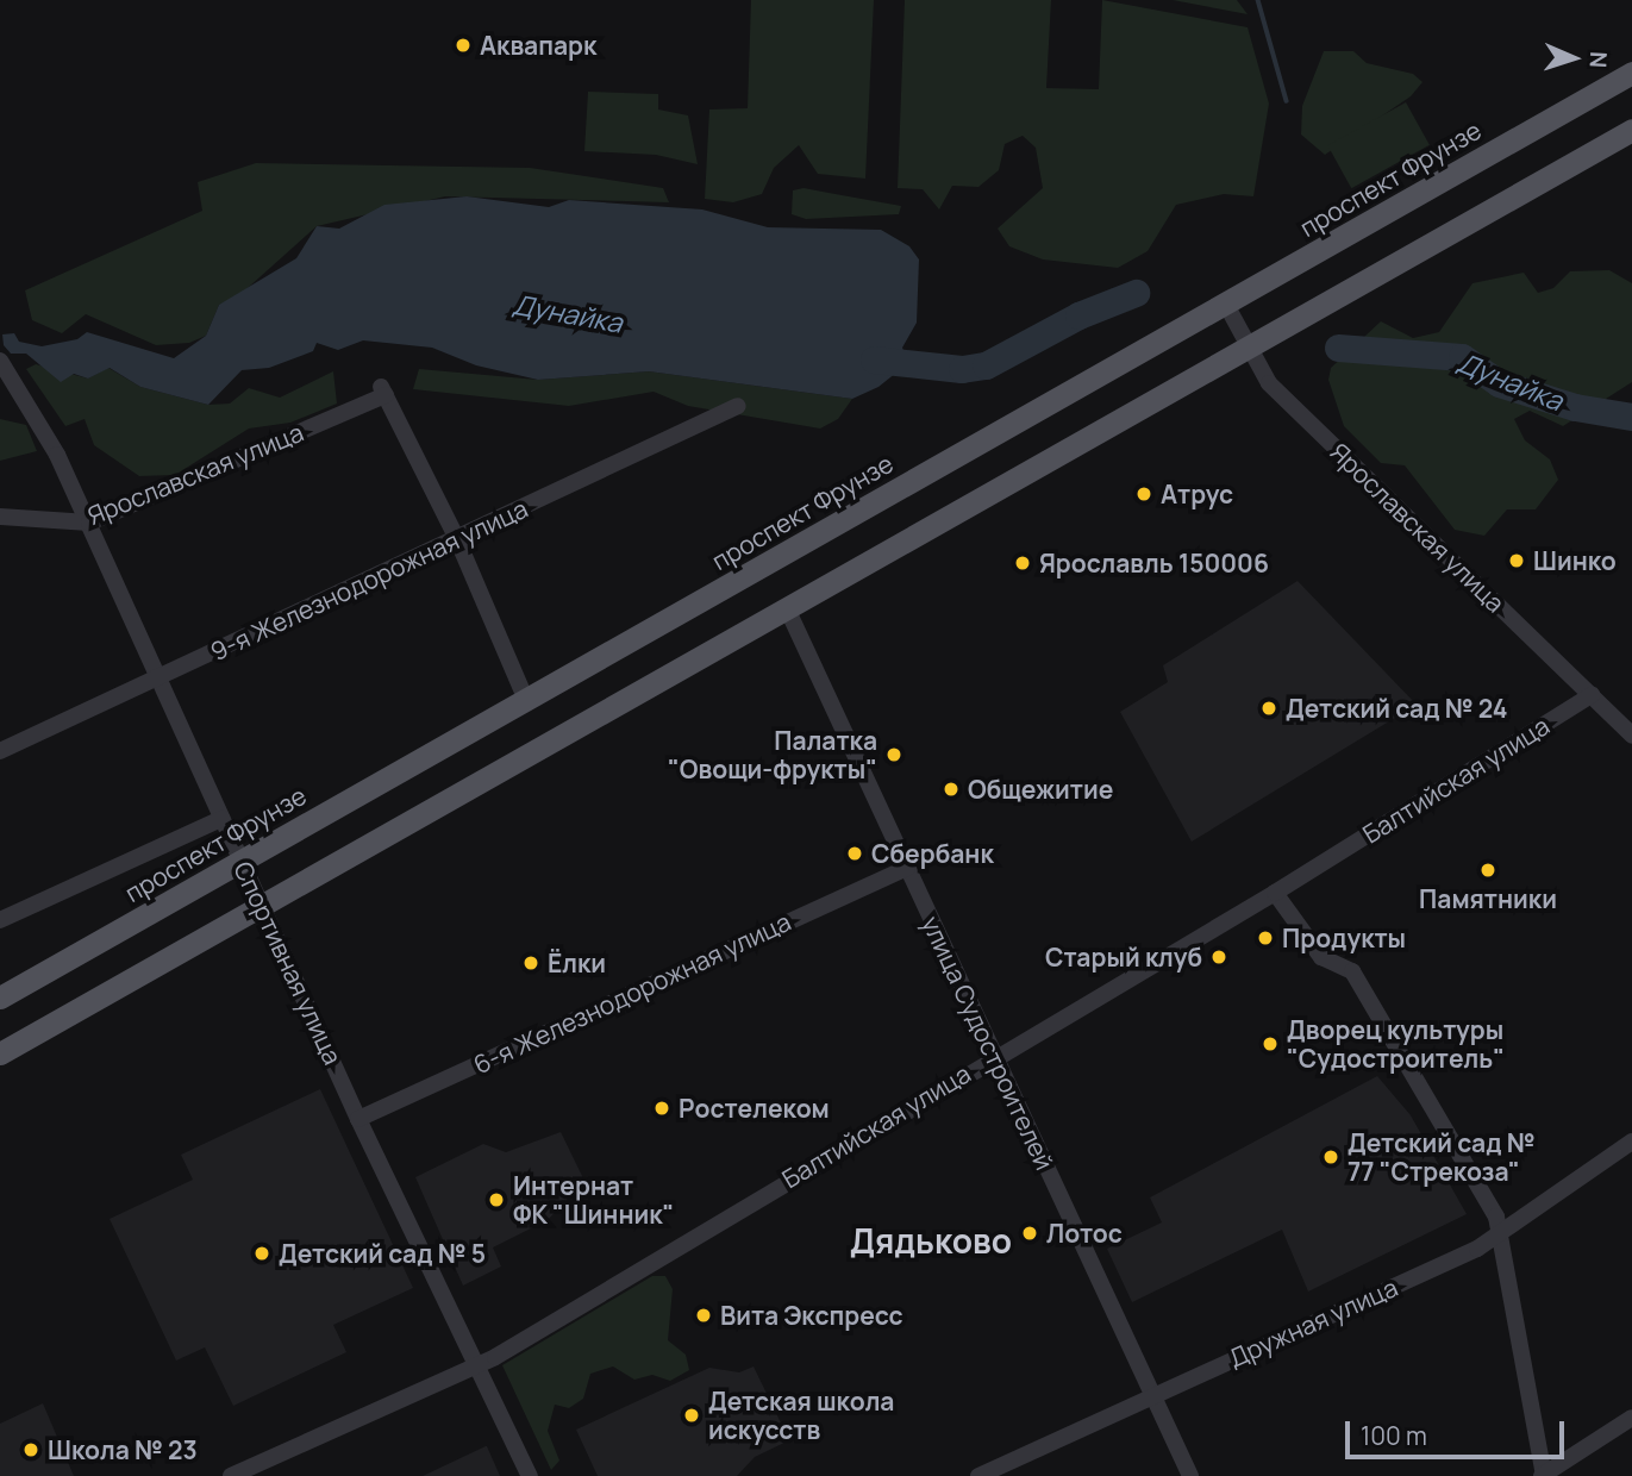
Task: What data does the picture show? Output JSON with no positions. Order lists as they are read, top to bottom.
{
  "streets": {
    "main road": ["проспект Фрунзе"],
    "street": [
      "Ярославская улица",
      "9-я Железнодорожная улица",
      "Балтийская улица",
      "Спортивная улица",
      "6-я Железнодорожная улица",
      "улица Судостроителей",
      "Дружная улица"
    ]
  },
  "crossings": [
    ["проспект Фрунзе", "Ярославская улица"],
    ["проспект Фрунзе", "Спортивная улица"],
    ["Ярославская улица", "9-я Железнодорожная улица"],
    ["Ярославская улица", "Балтийская улица"],
    ["Ярославская улица", "Спортивная улица"],
    ["9-я Железнодорожная улица", "Спортивная улица"],
    ["Балтийская улица", "Спортивная улица"],
    ["Балтийская улица", "улица Судостроителей"],
    ["Спортивная улица", "6-я Железнодорожная улица"],
    ["6-я Железнодорожная улица", "улица Судостроителей"],
    ["улица Судостроителей", "Дружная улица"]
  ],
  "districts": ["Дядьково"],
  "water": ["Дунайка"],
  "places": [
    "Аквапарк",
    "Атрус",
    "Шинко",
    "Ярославль 150006",
    "Детский сад № 24",
    "Палатка \"Овощи-фрукты\"",
    "Общежитие",
    "Сбербанк",
    "Памятники",
    "Продукты",
    "Старый клуб",
    "Ёлки",
    "Дворец культуры \"Судостроитель\"",
    "Ростелеком",
    "Детский сад № 77 \"Стрекоза\"",
    "Интернат ФК \"Шинник\"",
    "Лотос",
    "Детский сад № 5",
    "Вита Экспресс",
    "Детская школа искусств",
    "Школа № 23"
  ],
  "scale_bar": "100 m",
  "north": "right"
}
